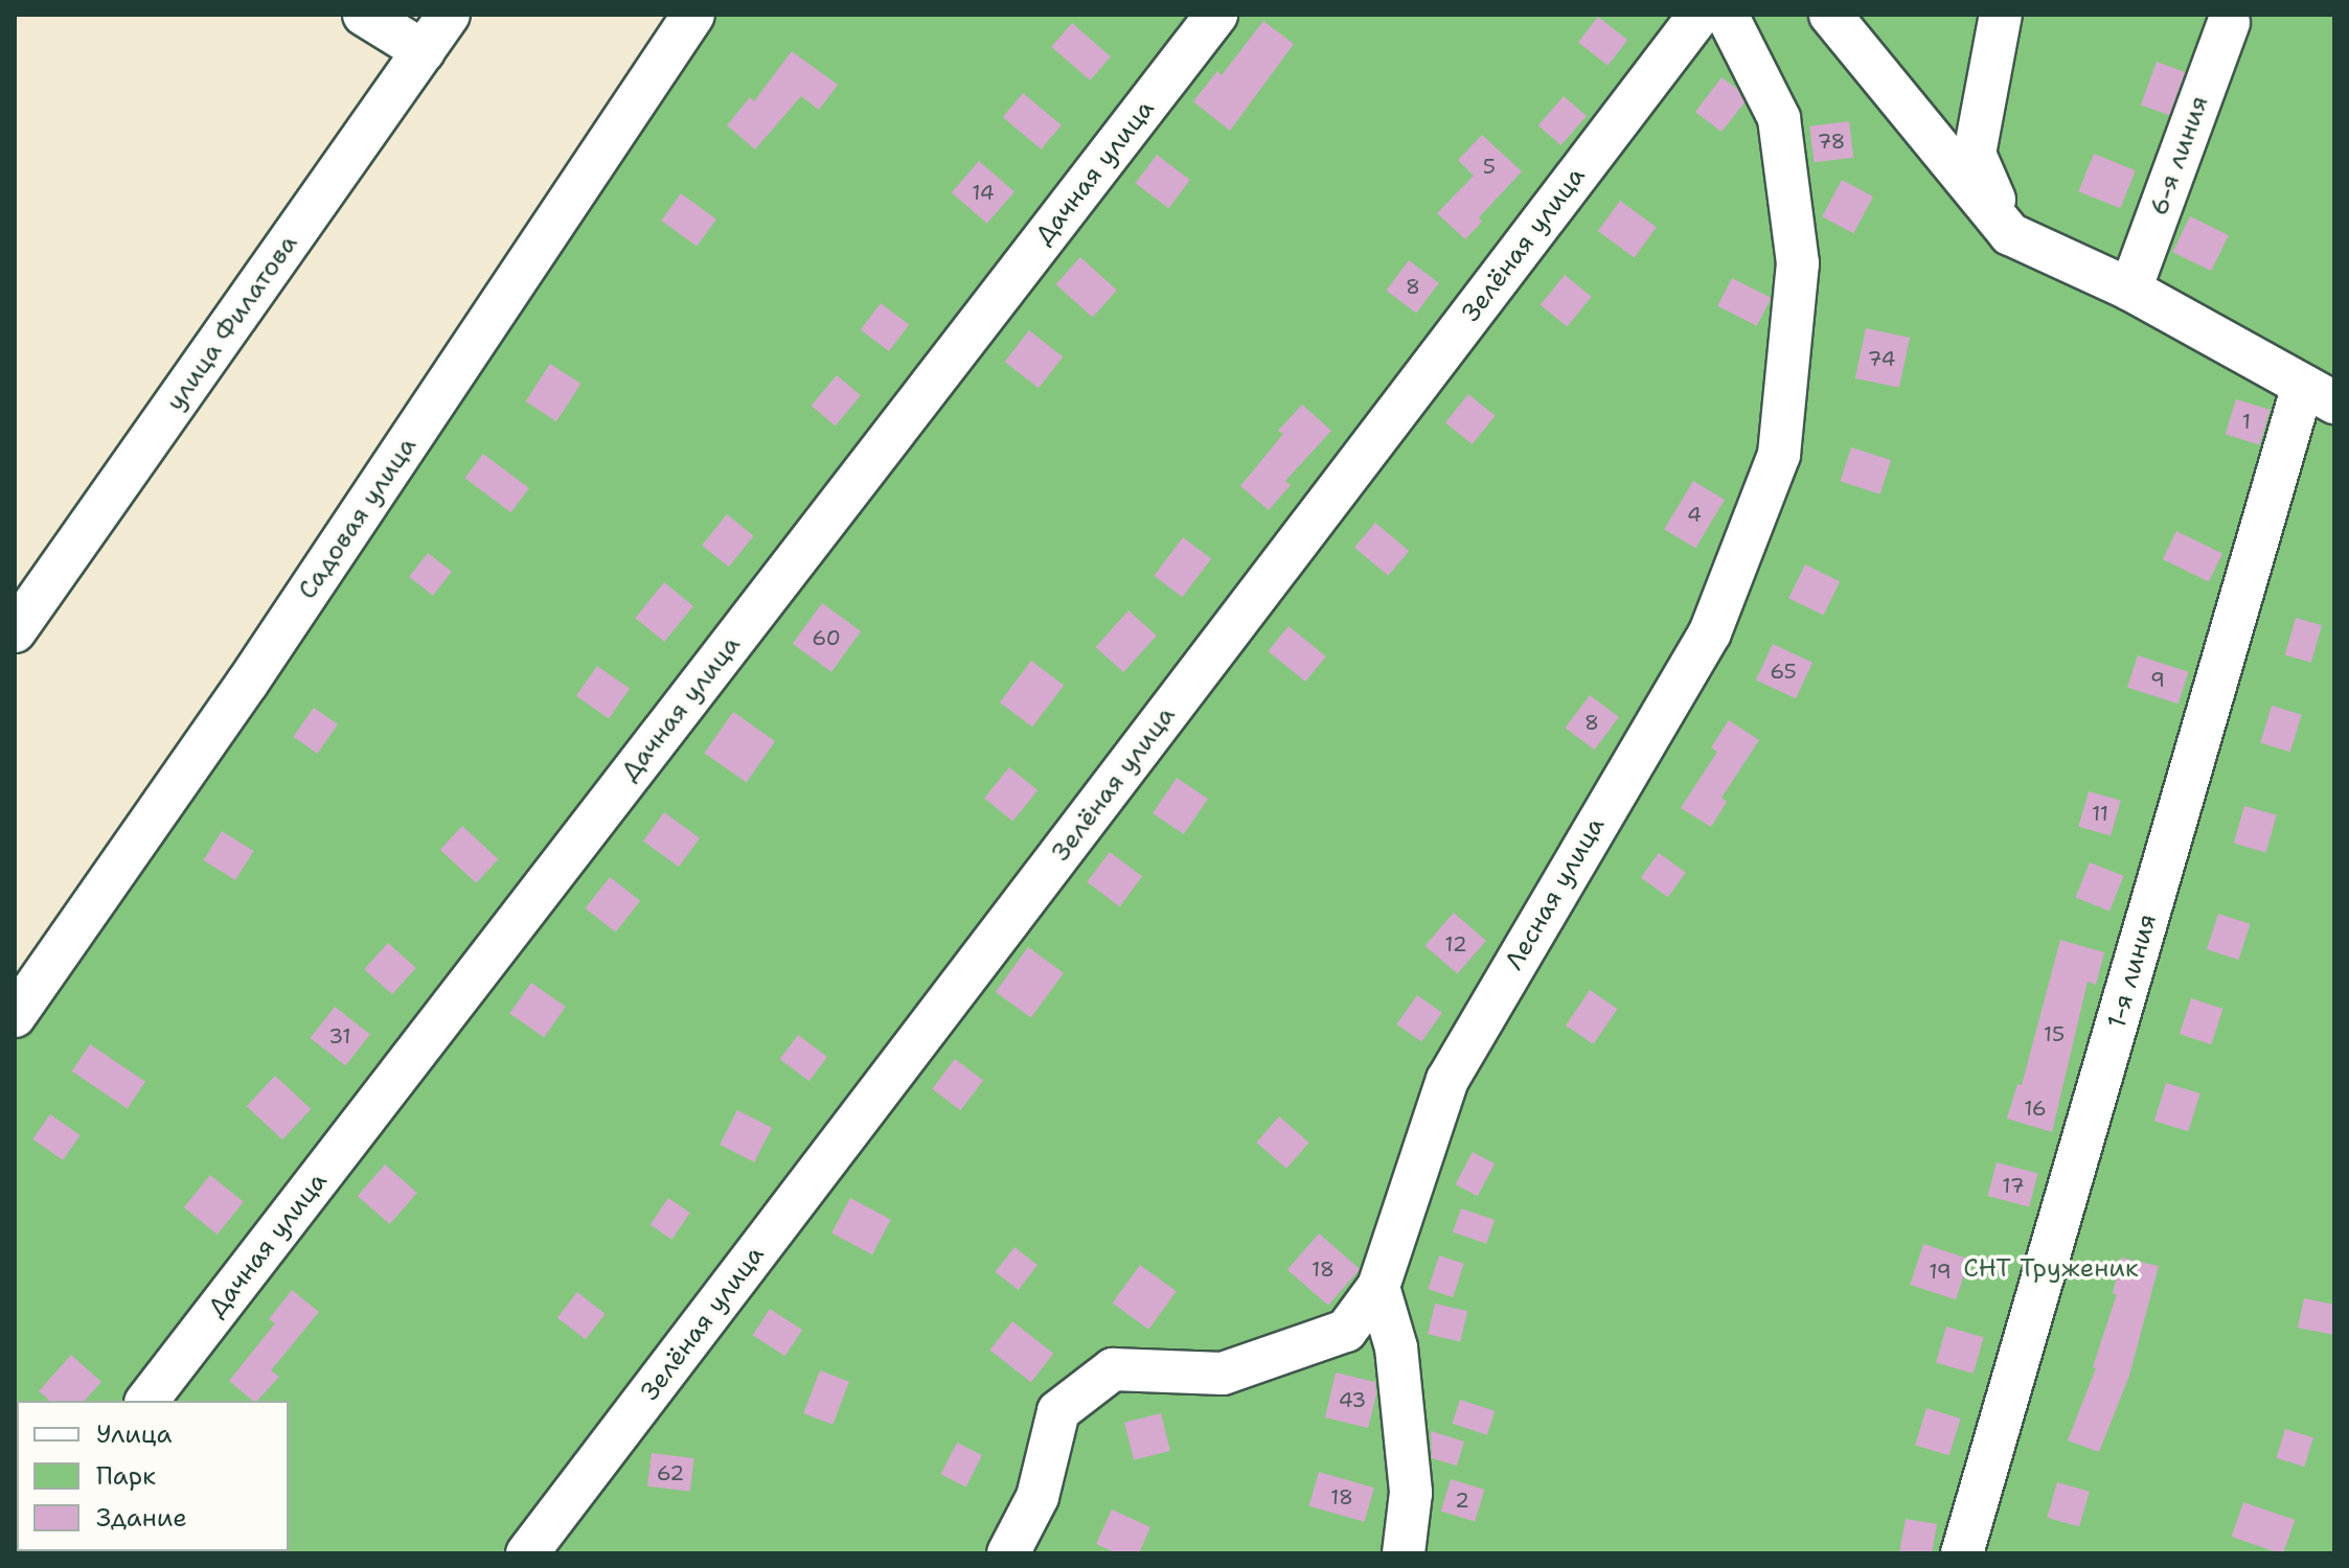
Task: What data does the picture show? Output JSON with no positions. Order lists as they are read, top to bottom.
{
  "streets": {
    "street": [
      "6-я линия",
      "Дачная улица",
      "Зелёная улица",
      "улица Филатова",
      "Садовая улица",
      "Лесная улица",
      "1-я линия"
    ]
  },
  "parks": ["СНТ Труженик"],
  "house_numbers": [
    "78",
    "5",
    "14",
    "8",
    "74",
    "1",
    "4",
    "60",
    "65",
    "9",
    "8",
    "11",
    "12",
    "15",
    "31",
    "16",
    "17",
    "18",
    "19",
    "43",
    "62",
    "18",
    "2"
  ],
  "legend": ["Улица", "Парк", "Здание"]
}
